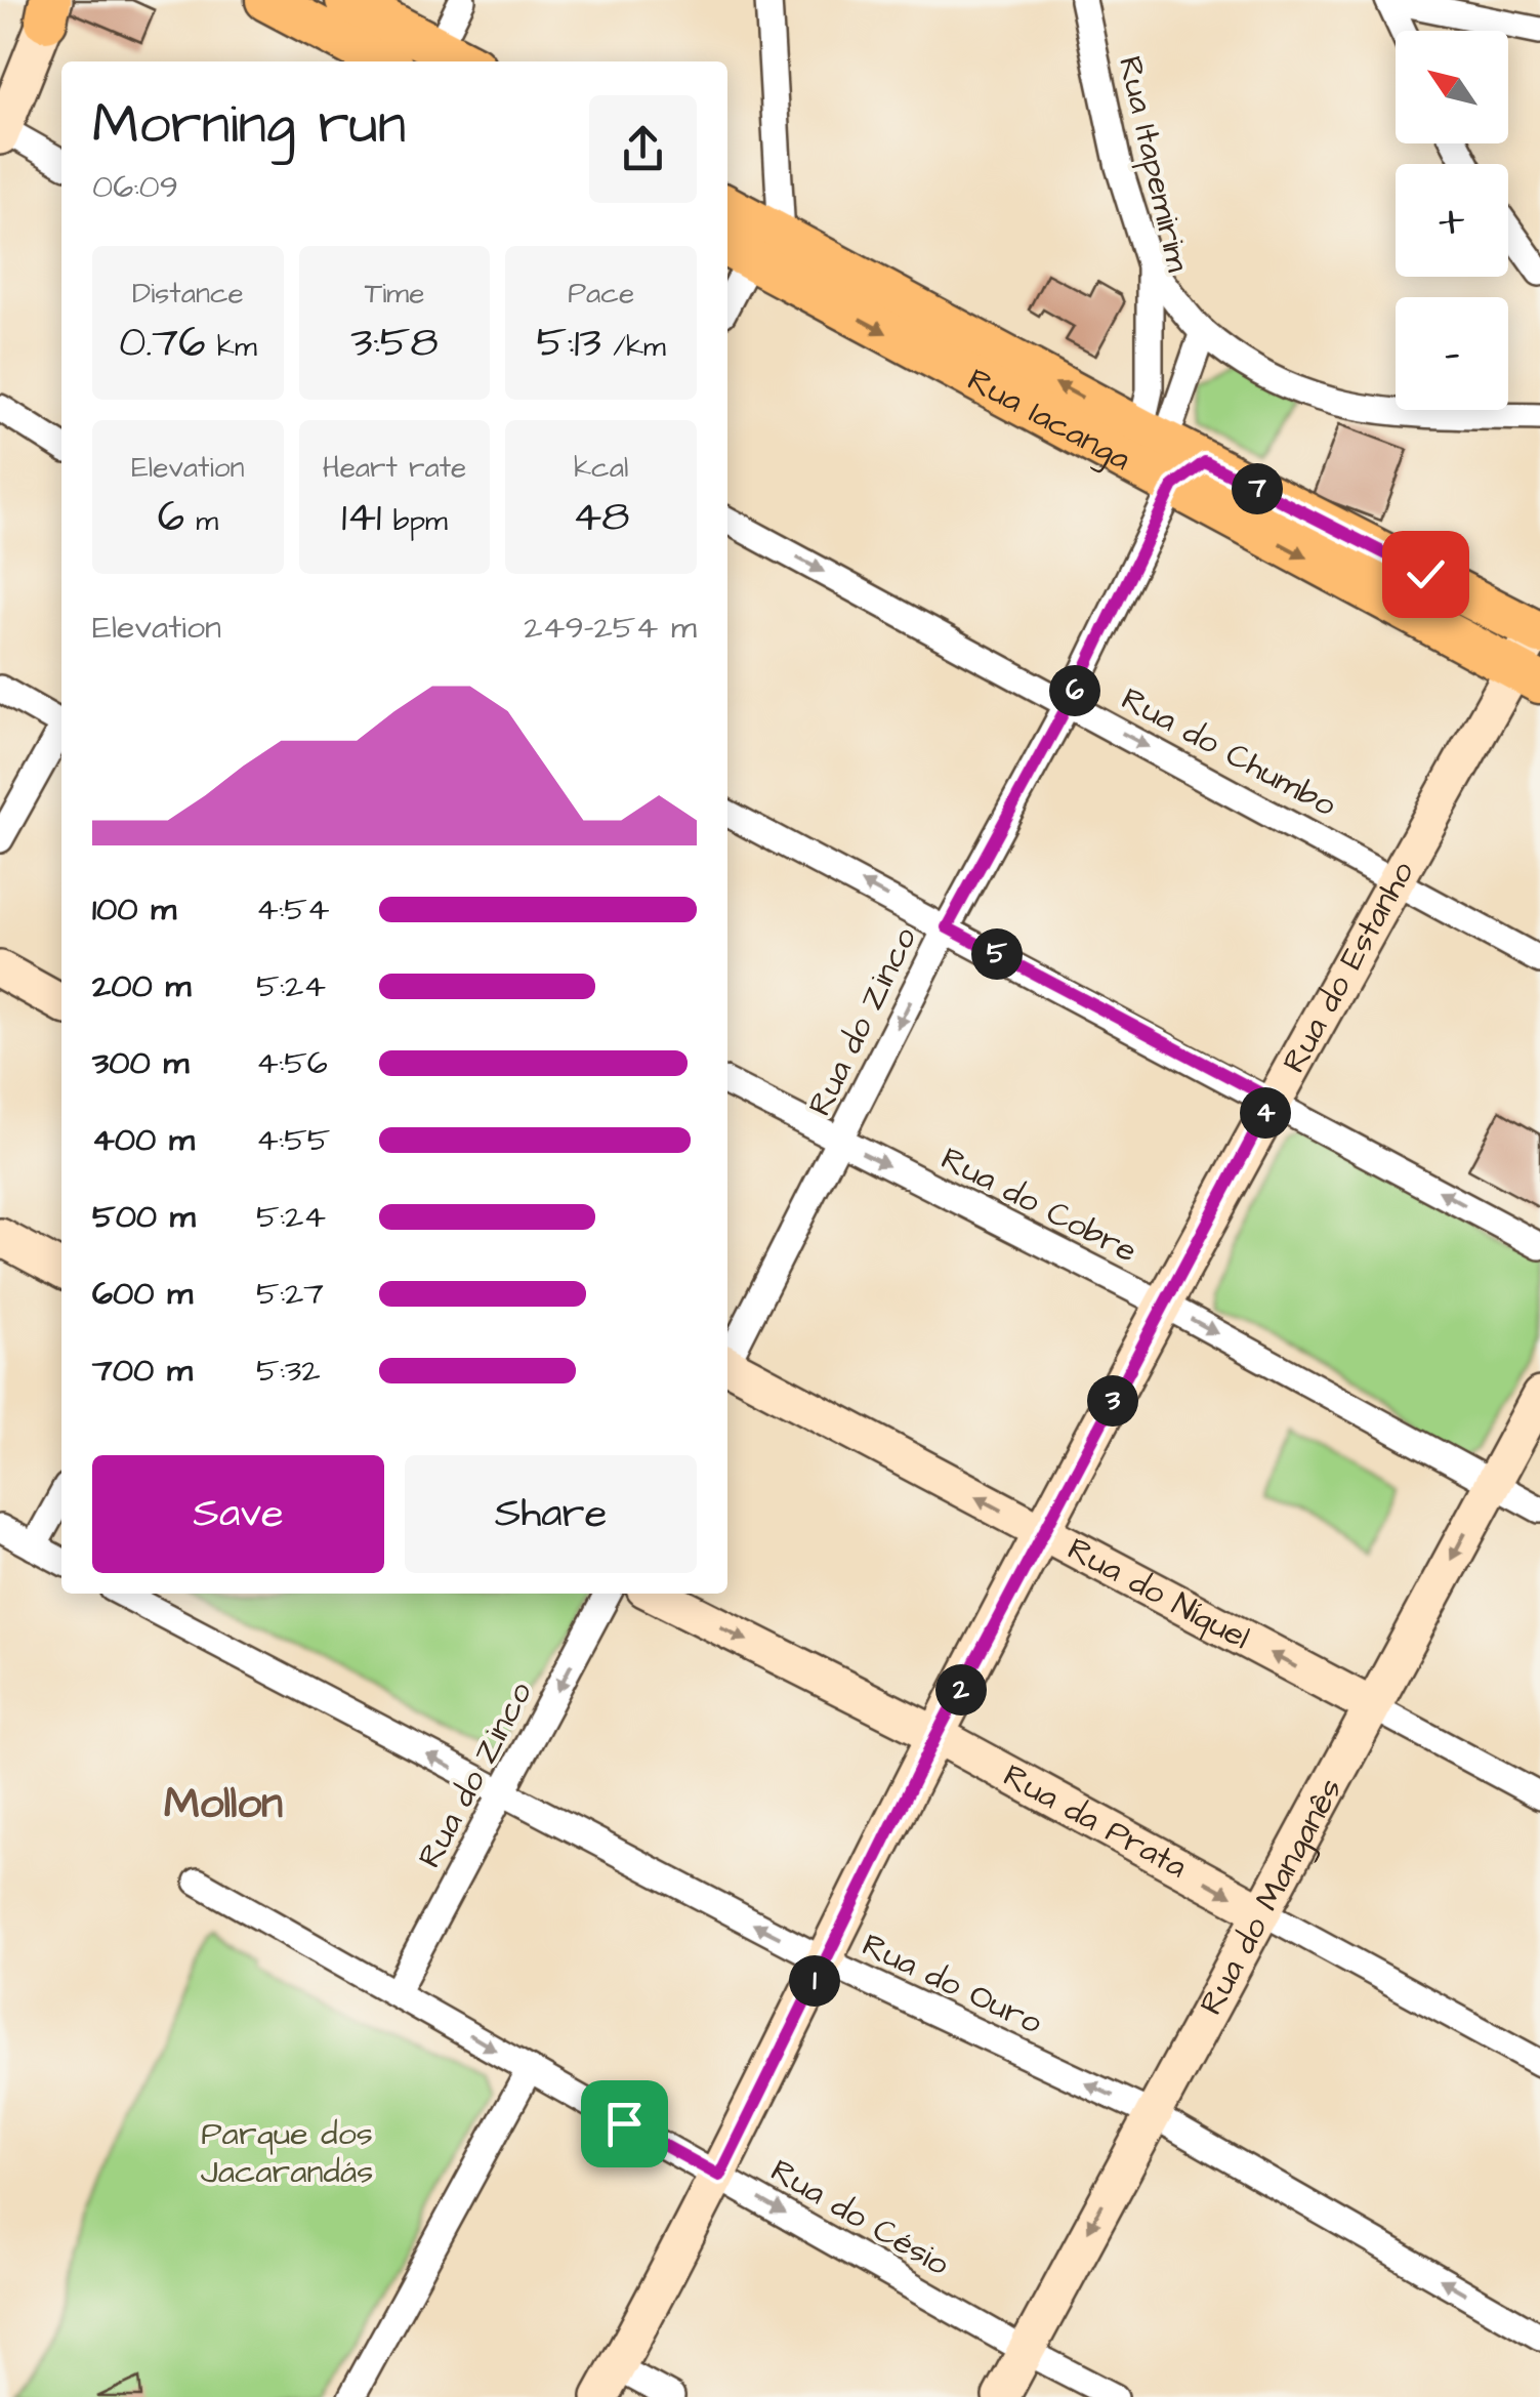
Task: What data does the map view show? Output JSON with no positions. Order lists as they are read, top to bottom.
{
  "streets": {
    "main road": ["Rua Iacanga"],
    "street": [
      "Rua Itapemirim",
      "Rua do Chumbo",
      "Rua do Estanho",
      "Rua do Zinco",
      "Rua do Cobre",
      "Rua do Níquel",
      "Rua da Prata",
      "Rua do Manganês",
      "Rua do Ouro",
      "Rua do Césio"
    ]
  },
  "crossings": [
    ["Rua Itapemirim", "Rua Iacanga"],
    ["Rua Itapemirim", "Rua do Chumbo"],
    ["Rua Itapemirim", "Rua do Zinco"],
    ["Rua Iacanga", "Rua do Estanho"],
    ["Rua do Chumbo", "Rua do Estanho"],
    ["Rua do Chumbo", "Rua do Zinco"],
    ["Rua do Estanho", "Rua do Cobre"],
    ["Rua do Estanho", "Rua do Níquel"],
    ["Rua do Estanho", "Rua da Prata"],
    ["Rua do Estanho", "Rua do Ouro"],
    ["Rua do Estanho", "Rua do Césio"],
    ["Rua do Zinco", "Rua do Cobre"],
    ["Rua do Zinco", "Rua do Ouro"],
    ["Rua do Zinco", "Rua do Césio"],
    ["Rua do Cobre", "Rua do Manganês"],
    ["Rua do Níquel", "Rua do Manganês"],
    ["Rua da Prata", "Rua do Manganês"],
    ["Rua do Manganês", "Rua do Ouro"],
    ["Rua do Manganês", "Rua do Césio"]
  ],
  "one_way": [
    "Rua do Chumbo",
    "Rua do Zinco",
    "Rua do Cobre",
    "Rua do Níquel",
    "Rua da Prata",
    "Rua do Manganês",
    "Rua do Ouro",
    "Rua do Césio"
  ],
  "districts": ["Mollon"],
  "parks": ["Parque dos Jacarandás"],
  "north": "top left",
  "page": {
    "map_buttons": ["+", "−"],
    "heading": ["Morning run", "06:09"],
    "stats": [
      ["Distance", "0.76 km"],
      ["Time", "3:58"],
      ["Pace", "5:13 /km"],
      ["Elevation", "6 m"],
      ["Heart rate", "141 bpm"],
      ["kcal", "48"]
    ],
    "pins": [
      "7",
      "6",
      "5",
      "4",
      "3",
      "2",
      "1"
    ],
    "chart": ["Elevation", "249–254 m"],
    "list": [
      {
        "name": "100 m",
        "note": "4:54"
      },
      {
        "name": "200 m",
        "note": "5:24"
      },
      {
        "name": "300 m",
        "note": "4:56"
      },
      {
        "name": "400 m",
        "note": "4:55"
      },
      {
        "name": "500 m",
        "note": "5:24"
      },
      {
        "name": "600 m",
        "note": "5:27"
      },
      {
        "name": "700 m",
        "note": "5:32"
      }
    ],
    "buttons": ["Save", "Share"]
  }
}
